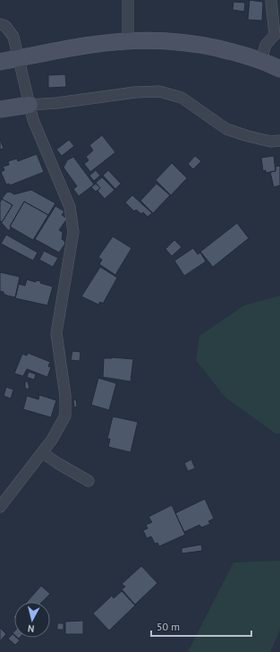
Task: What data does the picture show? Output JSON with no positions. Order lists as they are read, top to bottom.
{
  "scale_bar": "50 m",
  "north": "bottom"
}
